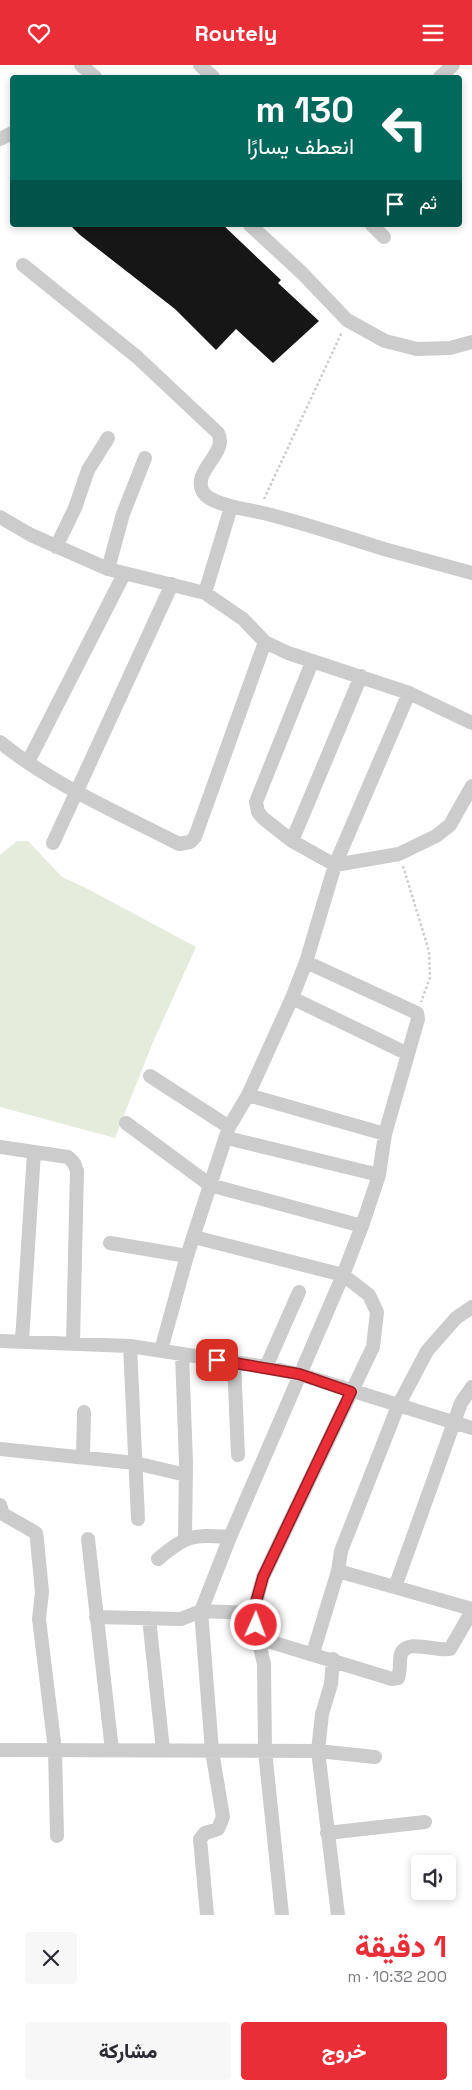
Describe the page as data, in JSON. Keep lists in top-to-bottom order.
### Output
{
  "page": {
    "header": "Routely",
    "turn": ["130 m", "انعطف يسارًا"],
    "then": "ثم",
    "heading": ["1 دقيقة", "200 m · 10:32"],
    "buttons": ["خروج", "مشاركة"]
  }
}
